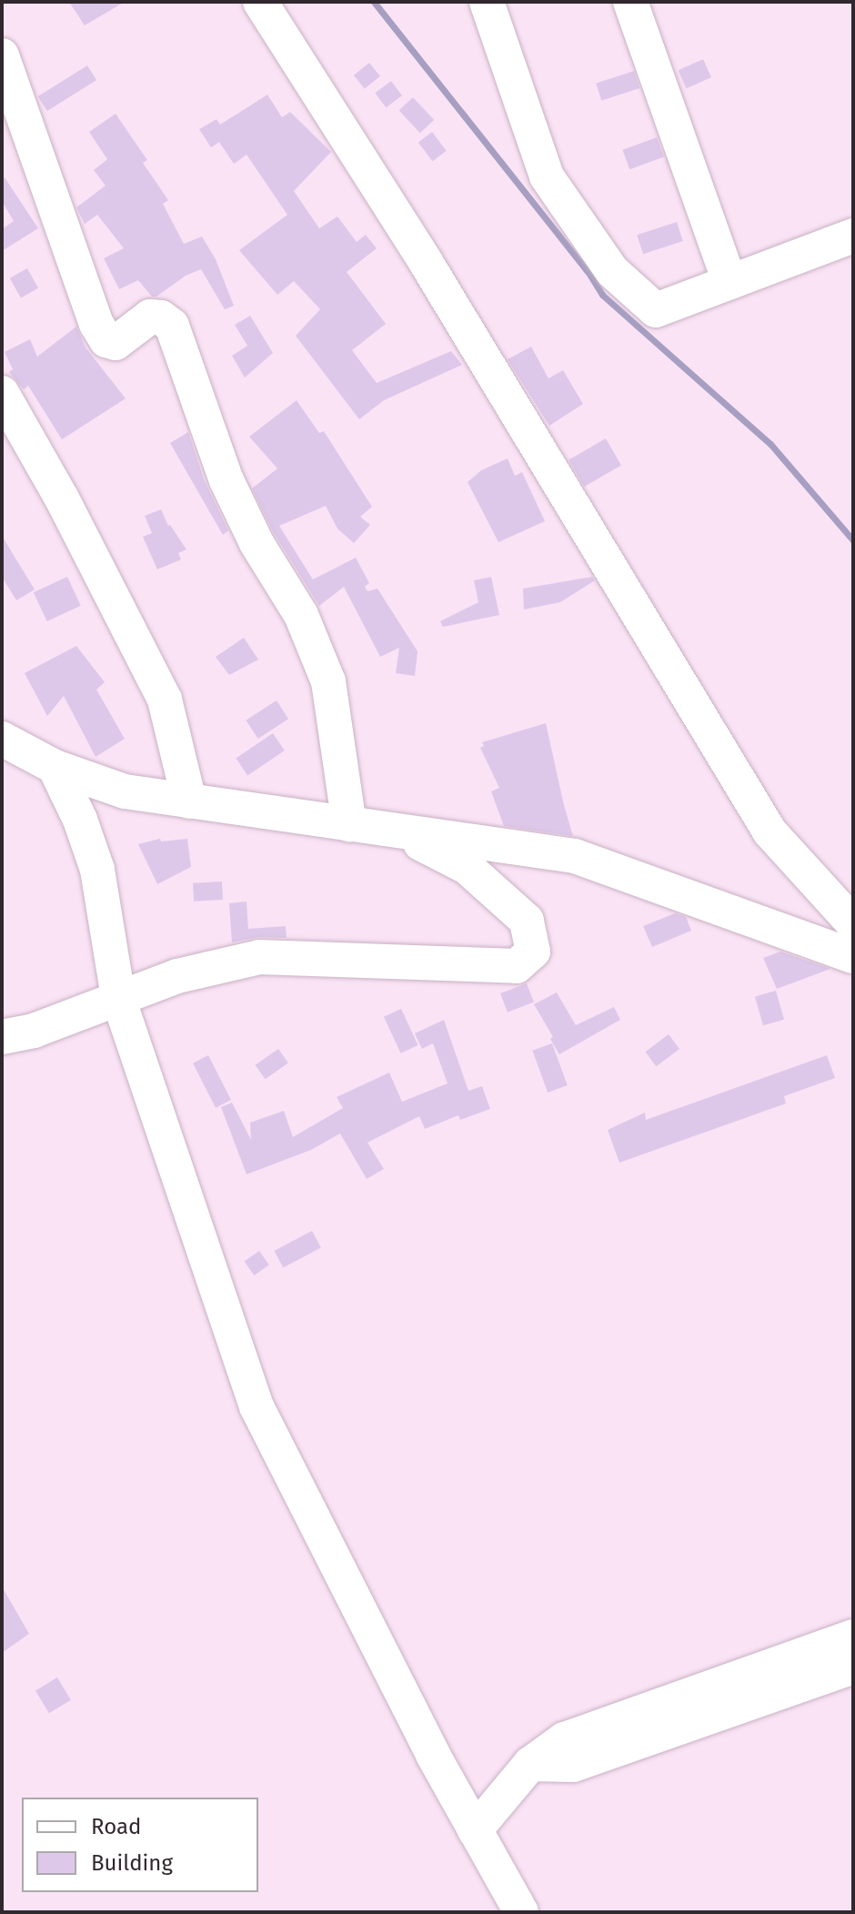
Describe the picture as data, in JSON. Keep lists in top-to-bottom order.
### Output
{
  "legend": ["Road", "Building"]
}
